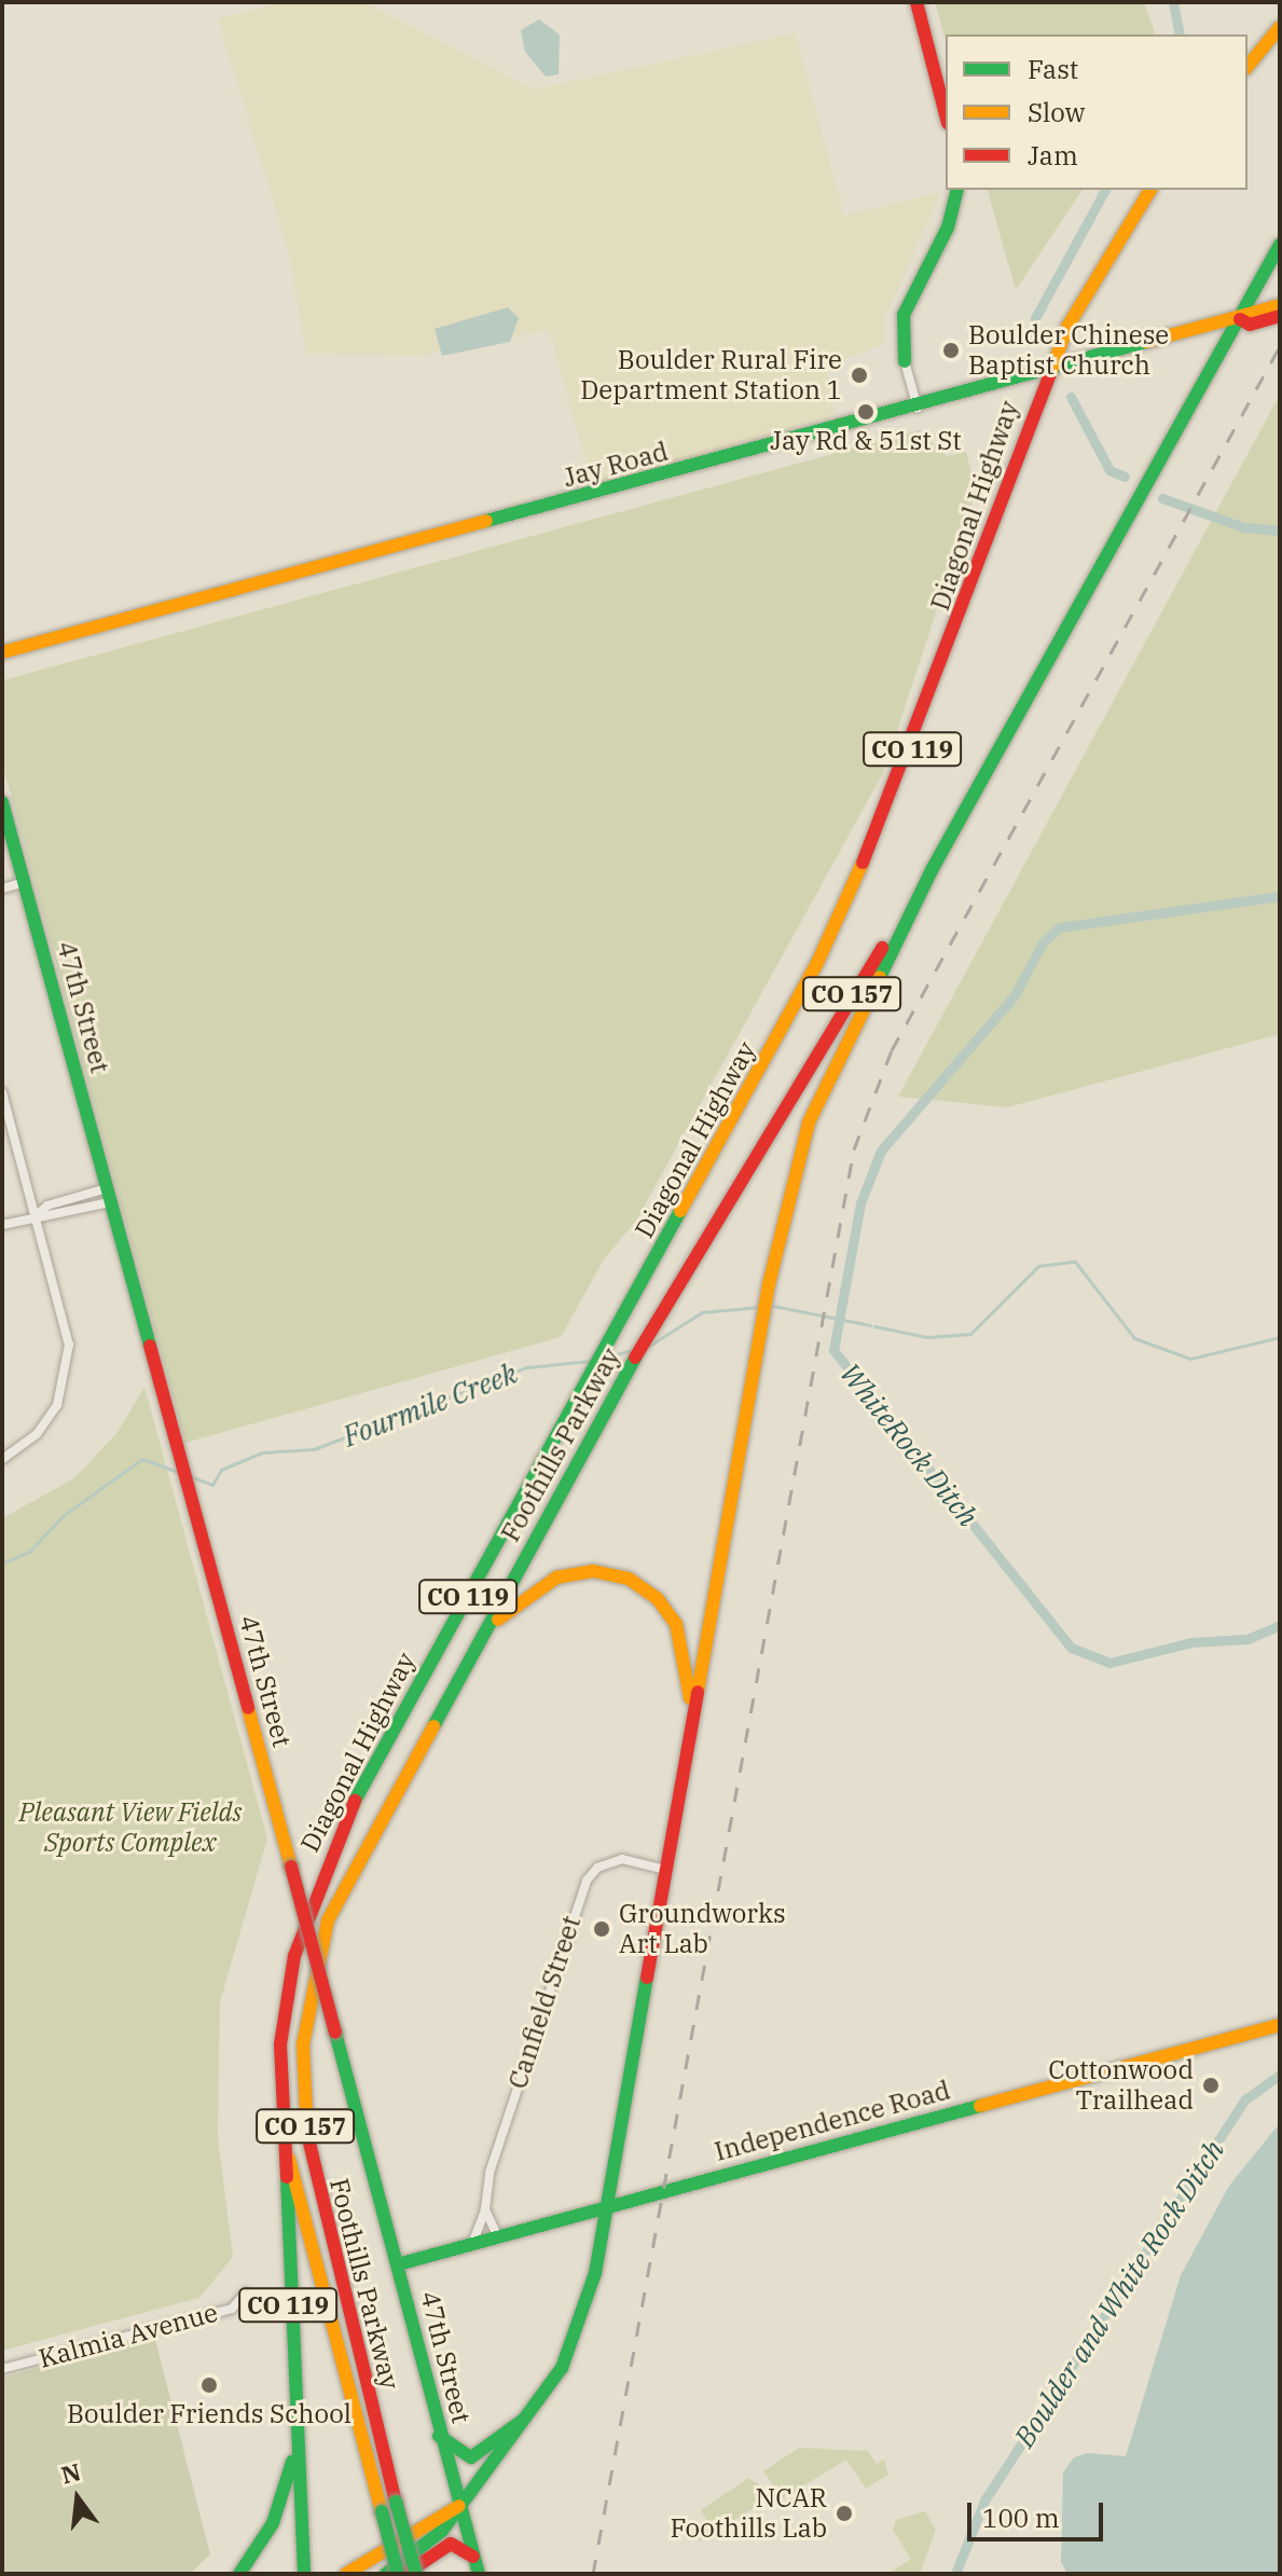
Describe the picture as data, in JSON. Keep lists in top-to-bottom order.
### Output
{
  "streets": {
    "main road": [
      "Jay Road",
      "Diagonal Highway",
      "CO 119",
      "CO 157",
      "47th Street",
      "Foothills Parkway",
      "Independence Road"
    ],
    "street": ["Canfield Street", "Kalmia Avenue"]
  },
  "crossings": [
    ["Jay Road", "Diagonal Highway"],
    ["Jay Road", "CO 119"],
    ["Diagonal Highway", "CO 119"],
    ["Diagonal Highway", "Foothills Parkway"],
    ["CO 119", "47th Street"],
    ["CO 119", "Foothills Parkway"],
    ["CO 119", "Canfield Street"],
    ["CO 119", "Independence Road"],
    ["47th Street", "Independence Road"],
    ["Canfield Street", "Independence Road"]
  ],
  "water": ["Fourmile Creek", "WhiteRock Ditch", "Boulder and White Rock Ditch"],
  "parks": ["Pleasant View Fields Sports Complex"],
  "places": [
    "Boulder Chinese Baptist Church",
    "Boulder Rural Fire Department Station 1",
    "Jay Rd & 51st St",
    "Groundworks Art Lab",
    "Cottonwood Trailhead",
    "Boulder Friends School",
    "NCAR Foothills Lab"
  ],
  "legend": ["Fast", "Slow", "Jam"],
  "scale_bar": "100 m",
  "north": "top"
}
